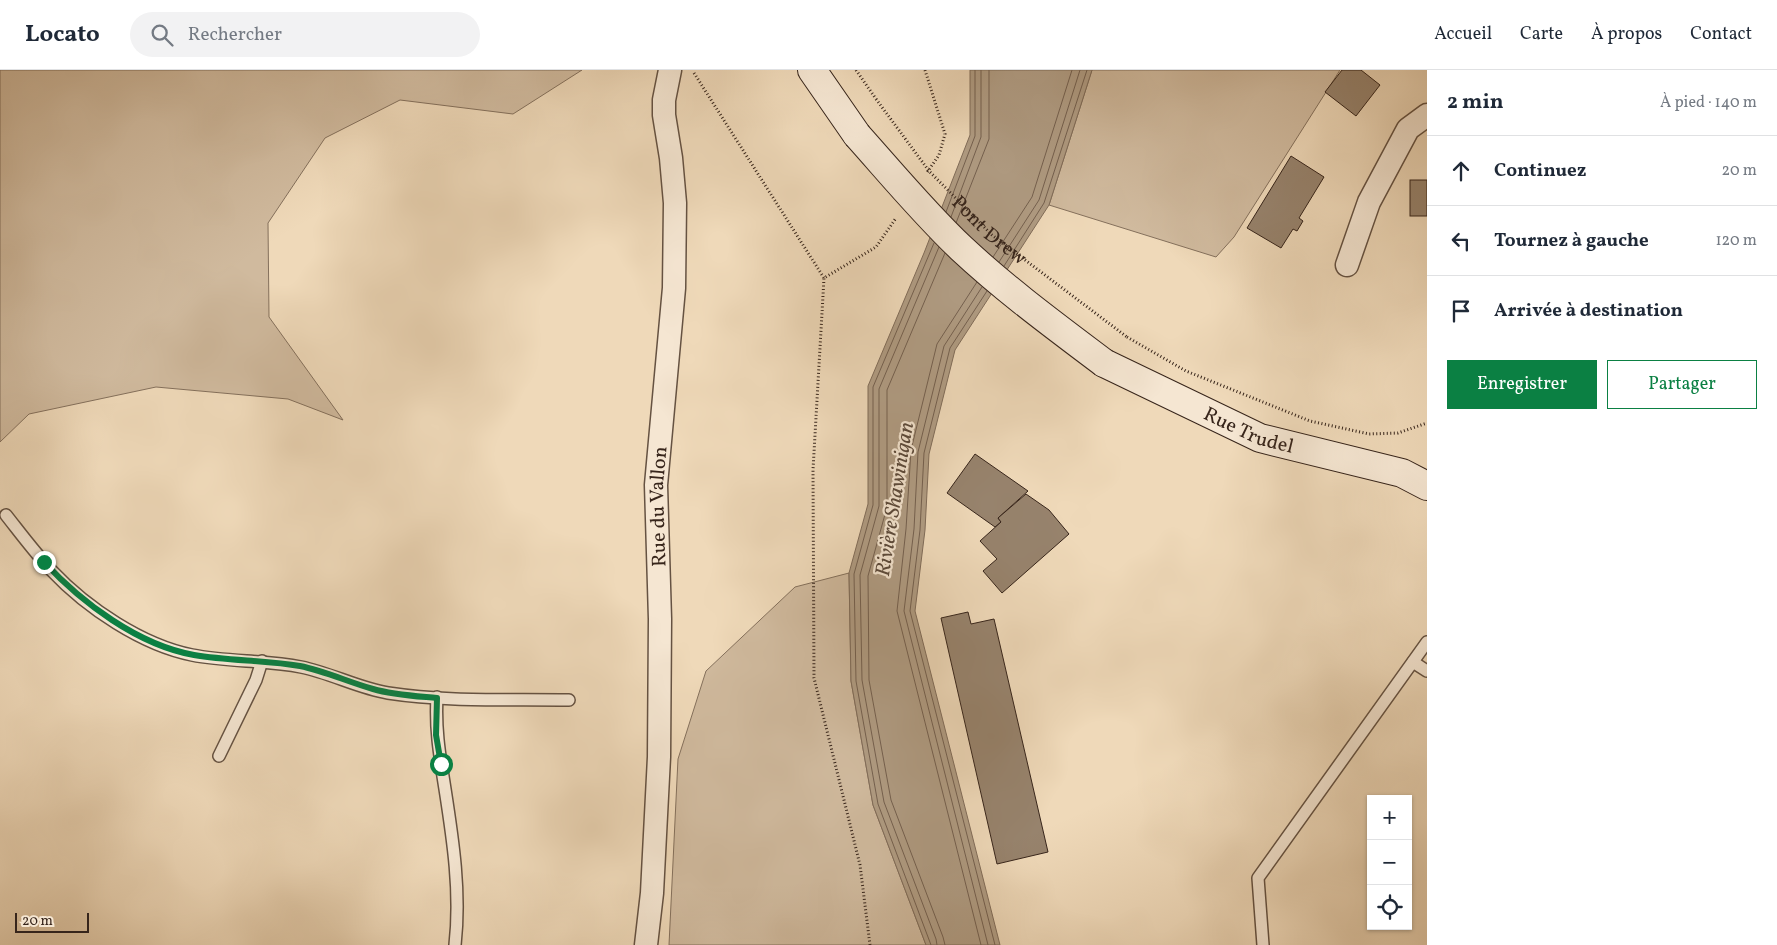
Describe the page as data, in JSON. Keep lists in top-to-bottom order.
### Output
{
  "streets": {
    "main road": ["Pont Drew", "Rue Trudel"],
    "street": ["Rue du Vallon"]
  },
  "crossings": [
    ["Pont Drew", "Rue Trudel"]
  ],
  "water": ["Rivière Shawinigan"],
  "scale_bar": "20 m",
  "page": {
    "header": "Locato",
    "search": "Rechercher",
    "nav": [
      "Accueil",
      "Carte",
      "À propos",
      "Contact"
    ],
    "heading": ["2 min", "À pied · 140 m"],
    "list": [
      ["Continuez", "20 m"],
      ["Tournez à gauche", "120 m"],
      "Arrivée à destination"
    ],
    "buttons": ["Enregistrer", "Partager"],
    "map_buttons": ["+", "−"],
    "scale": "20 m"
  }
}
